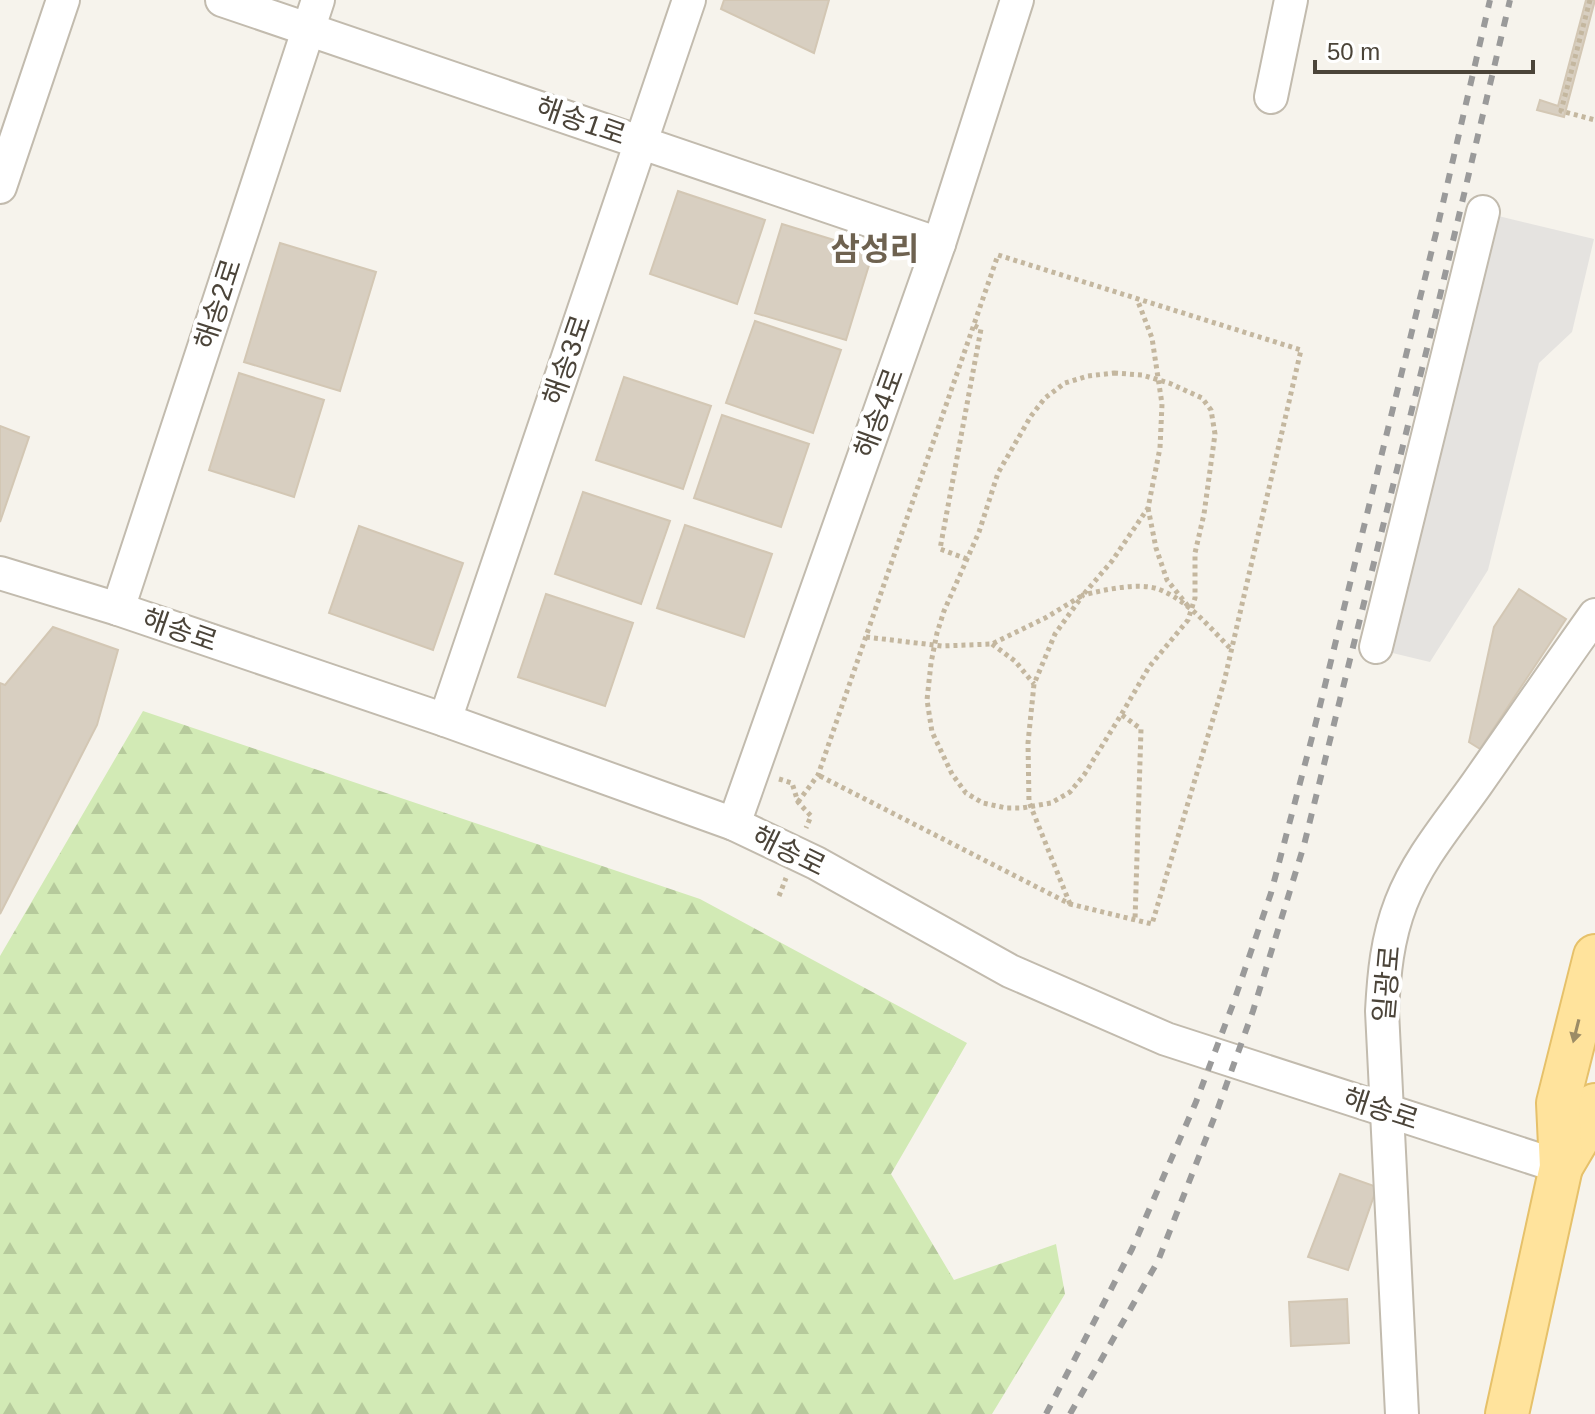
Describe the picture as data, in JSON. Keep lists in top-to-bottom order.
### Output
{
  "streets": {
    "street": [
      "해송1로",
      "해송2로",
      "해송3로",
      "해송4로",
      "해송로",
      "일광로"
    ]
  },
  "crossings": [
    ["해송1로", "해송2로"],
    ["해송1로", "해송3로"],
    ["해송1로", "해송4로"],
    ["해송2로", "해송로"],
    ["해송3로", "해송로"],
    ["해송4로", "해송로"],
    ["해송로", "일광로"]
  ],
  "districts": ["삼성리"],
  "scale_bar": "50 m"
}
